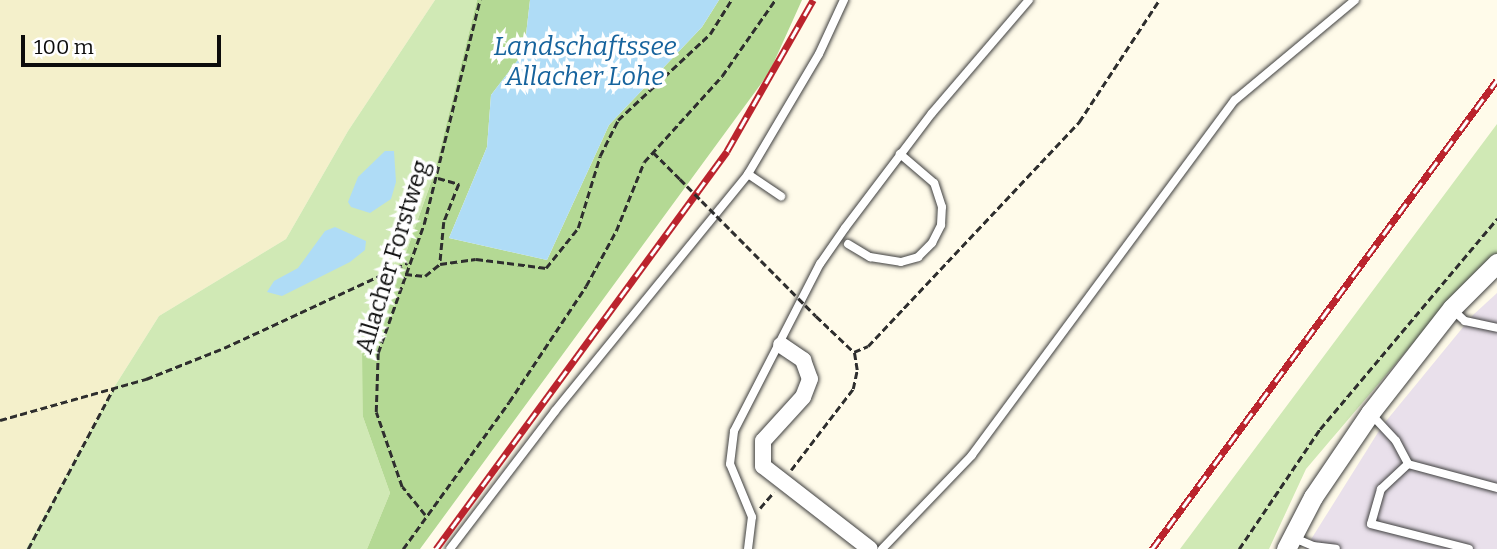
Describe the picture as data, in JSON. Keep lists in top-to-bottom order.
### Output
{
  "streets": {
    "path": ["Allacher Forstweg"]
  },
  "water": ["Landschaftssee Allacher Lohe"],
  "scale_bar": "100 m"
}
